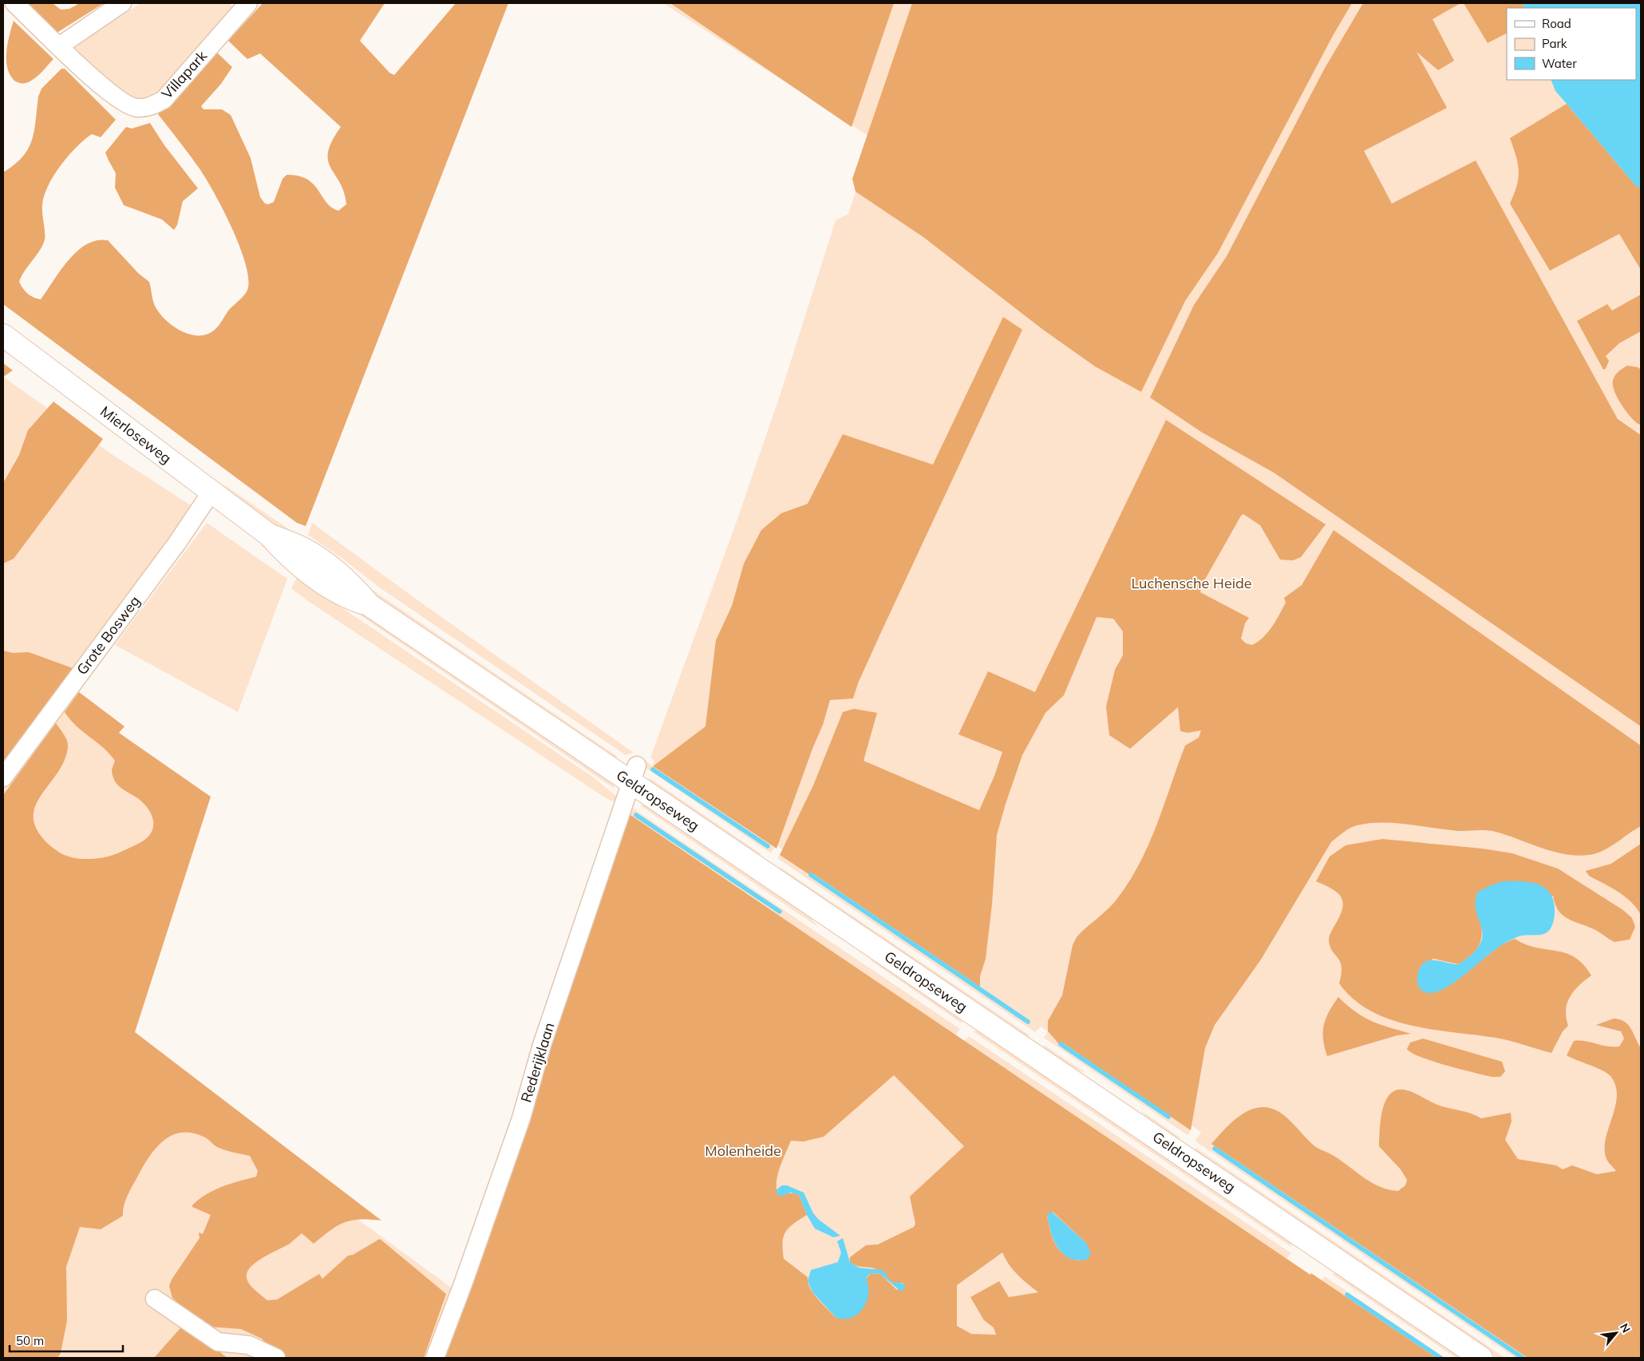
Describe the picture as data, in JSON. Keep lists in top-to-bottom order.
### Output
{
  "streets": {
    "main road": ["Mierloseweg", "Geldropseweg"],
    "street": ["Villapark", "Grote Bosweg", "Rederijklaan"]
  },
  "crossings": [
    ["Mierloseweg", "Grote Bosweg"],
    ["Mierloseweg", "Geldropseweg"],
    ["Geldropseweg", "Rederijklaan"]
  ],
  "parks": ["Luchensche Heide", "Molenheide"],
  "legend": ["Road", "Park", "Water"],
  "scale_bar": "50 m",
  "north": "top right"
}
